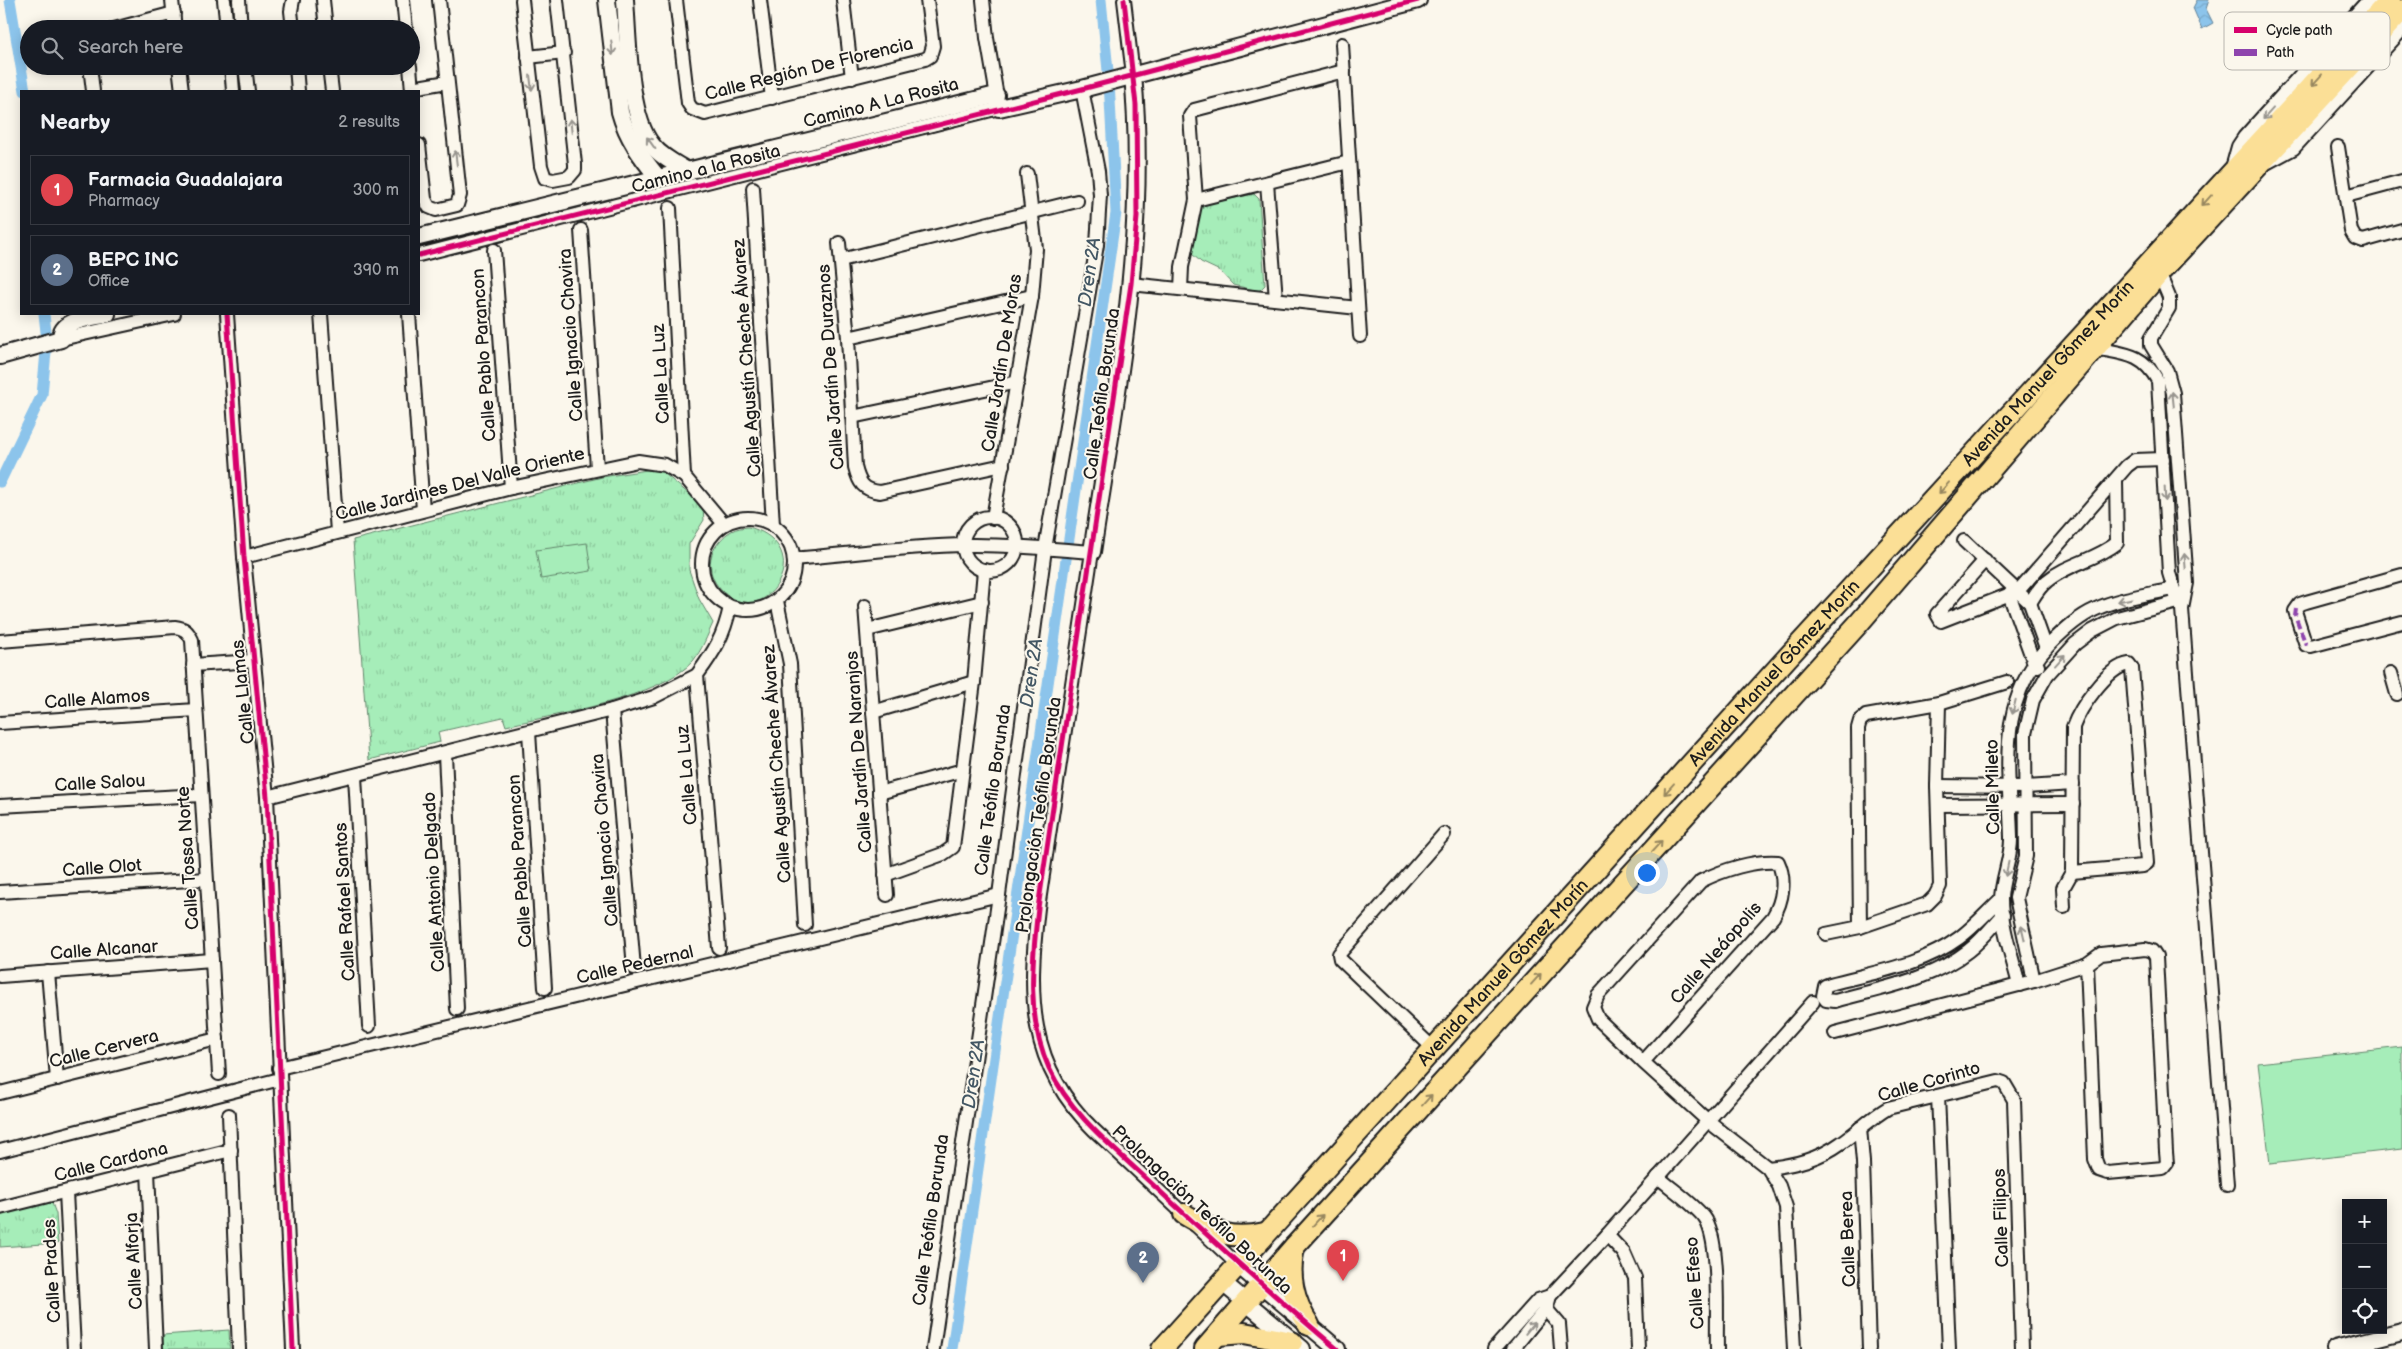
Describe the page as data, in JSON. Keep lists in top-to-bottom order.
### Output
{
  "streets": {
    "main road": ["Avenida Manuel Gómez Morín"],
    "street": [
      "Calle Región De Florencia",
      "Camino A La Rosita",
      "Camino a la Rosita",
      "Calle Ignacio Chavira",
      "Calle Pablo Parancon",
      "Calle Agustín Cheche Álvarez",
      "Calle Jardín De Moras",
      "Calle Jardín De Duraznos",
      "Calle La Luz",
      "Calle Teófilo Borunda",
      "Calle Jardines Del Valle Oriente",
      "Calle Llamas",
      "Calle Alamos",
      "Calle Jardín De Naranjos",
      "Calle Salou",
      "Calle Mileto",
      "Prolongación Teófilo Borunda",
      "Calle Tossa Norte",
      "Calle Olot",
      "Calle Antonio Delgado",
      "Calle Rafael Santos",
      "Calle Alcanar",
      "Calle Neáopolis",
      "Calle Pedernal",
      "Calle Cervera",
      "Calle Corinto",
      "Calle Cardona",
      "Calle Filipos",
      "Calle Berea",
      "Calle Alforja",
      "Calle Prades",
      "Calle Efeso"
    ]
  },
  "crossings": [
    ["Camino A La Rosita", "Camino a la Rosita"],
    ["Camino A La Rosita", "Calle Teófilo Borunda"],
    ["Calle Ignacio Chavira", "Calle Jardines Del Valle Oriente"],
    ["Calle Pablo Parancon", "Calle Jardines Del Valle Oriente"],
    ["Calle Jardín De Moras", "Calle Jardín De Duraznos"],
    ["Calle La Luz", "Calle Jardines Del Valle Oriente"],
    ["Avenida Manuel Gómez Morín", "Prolongación Teófilo Borunda"],
    ["Calle Teófilo Borunda", "Prolongación Teófilo Borunda"],
    ["Calle Teófilo Borunda", "Calle Pedernal"],
    ["Calle Jardines Del Valle Oriente", "Calle Llamas"],
    ["Calle Llamas", "Calle Pedernal"],
    ["Calle Alamos", "Calle Tossa Norte"],
    ["Calle Salou", "Calle Tossa Norte"],
    ["Calle Tossa Norte", "Calle Olot"],
    ["Calle Tossa Norte", "Calle Alcanar"],
    ["Calle Tossa Norte", "Calle Cervera"],
    ["Calle Corinto", "Calle Filipos"],
    ["Calle Corinto", "Calle Berea"],
    ["Calle Cardona", "Calle Alforja"],
    ["Calle Cardona", "Calle Prades"]
  ],
  "water": ["Dren 2A"],
  "legend": ["Cycle path", "Path"],
  "page": {
    "search": "Search here",
    "heading": ["Nearby", "2 results"],
    "list": [
      {
        "mark": "1",
        "name": "Farmacia Guadalajara",
        "note": "Pharmacy",
        "value": "300 m"
      },
      {
        "mark": "2",
        "name": "BEPC INC",
        "note": "Office",
        "value": "390 m"
      }
    ],
    "map_buttons": ["+", "−"],
    "pins": ["1", "2"]
  }
}
